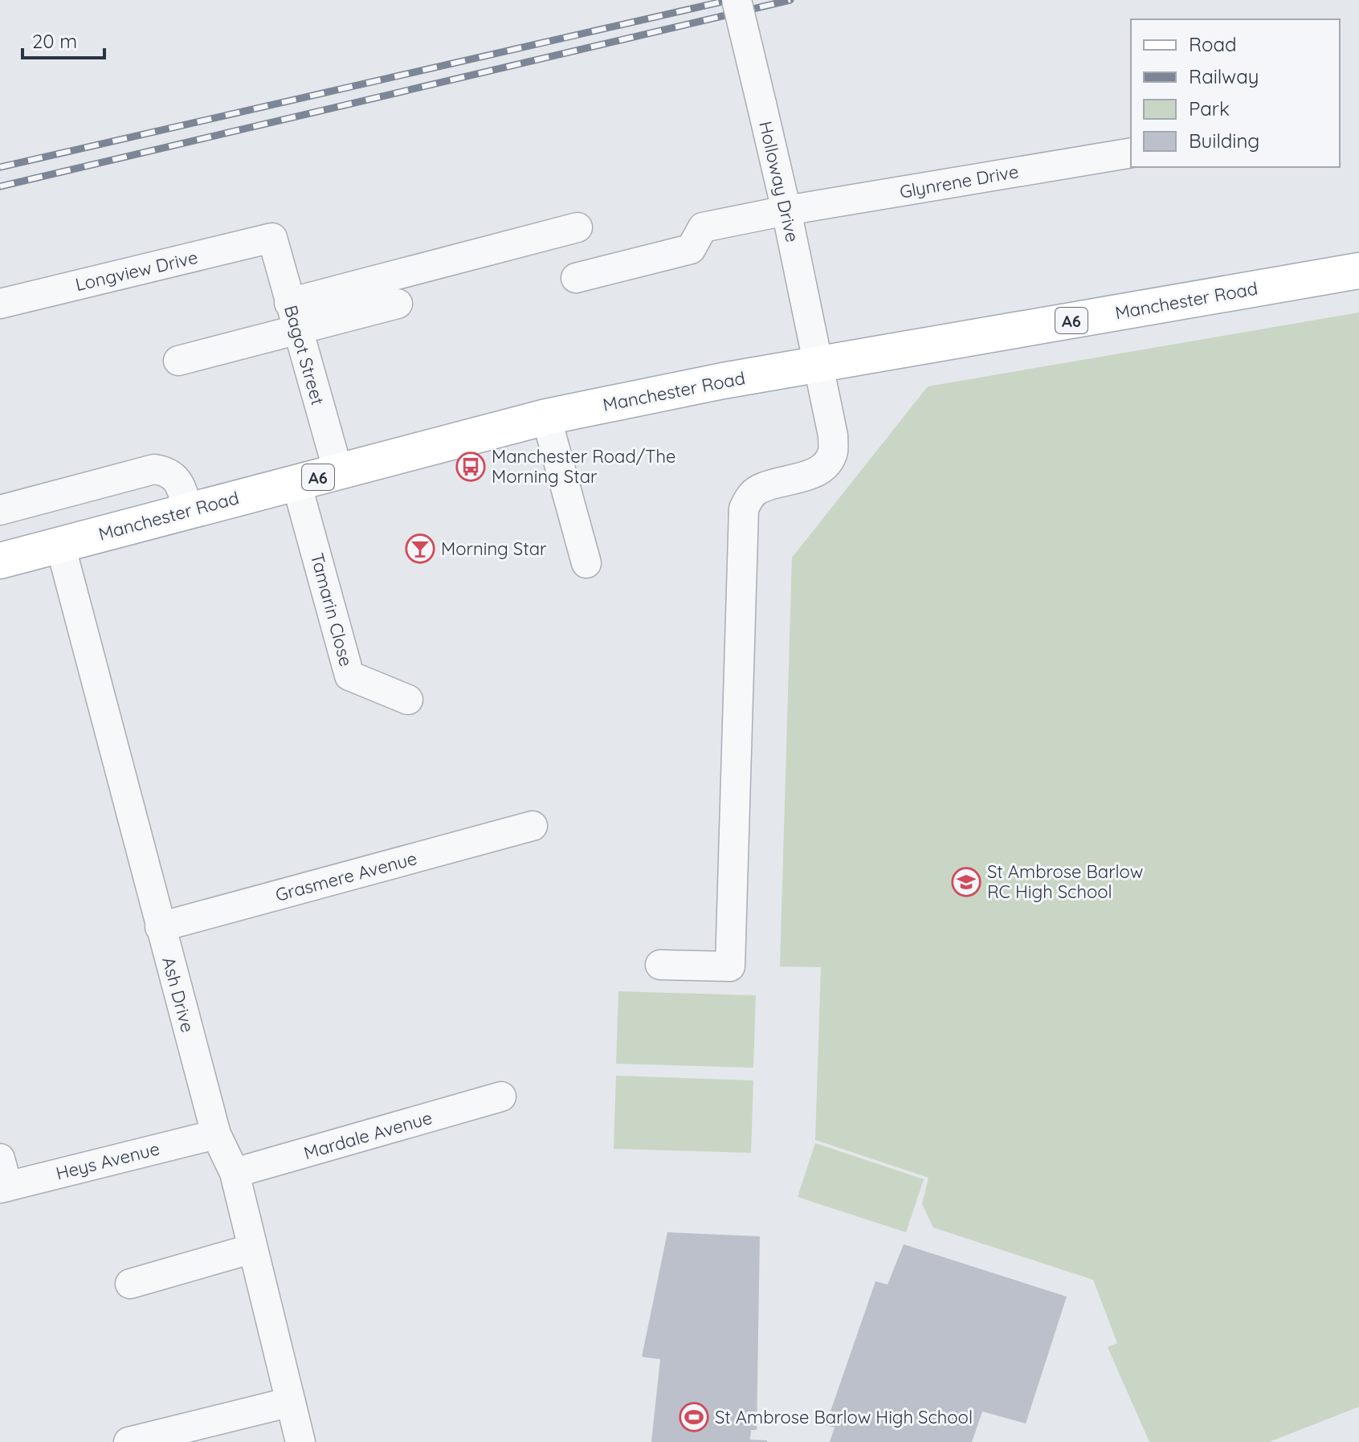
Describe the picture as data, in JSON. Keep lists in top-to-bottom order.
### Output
{
  "streets": {
    "main road": ["Manchester Road", "A6"],
    "street": [
      "Holloway Drive",
      "Glynrene Drive",
      "Longview Drive",
      "Bagot Street",
      "Tamarin Close",
      "Grasmere Avenue",
      "Ash Drive",
      "Mardale Avenue",
      "Heys Avenue"
    ]
  },
  "crossings": [
    ["Holloway Drive", "Glynrene Drive"],
    ["Holloway Drive", "Manchester Road"],
    ["Longview Drive", "Bagot Street"],
    ["Manchester Road", "Bagot Street"],
    ["Manchester Road", "Tamarin Close"],
    ["Manchester Road", "Ash Drive"],
    ["Grasmere Avenue", "Ash Drive"],
    ["Ash Drive", "Mardale Avenue"],
    ["Ash Drive", "Heys Avenue"]
  ],
  "places": {
    "bus stop": ["Manchester Road/The Morning Star"],
    "bar": ["Morning Star"],
    "school or university": ["St Ambrose Barlow RC High School"],
    "sports": ["St Ambrose Barlow High School"]
  },
  "legend": [
    "Road",
    "Railway",
    "Park",
    "Building"
  ],
  "scale_bar": "20 m"
}
